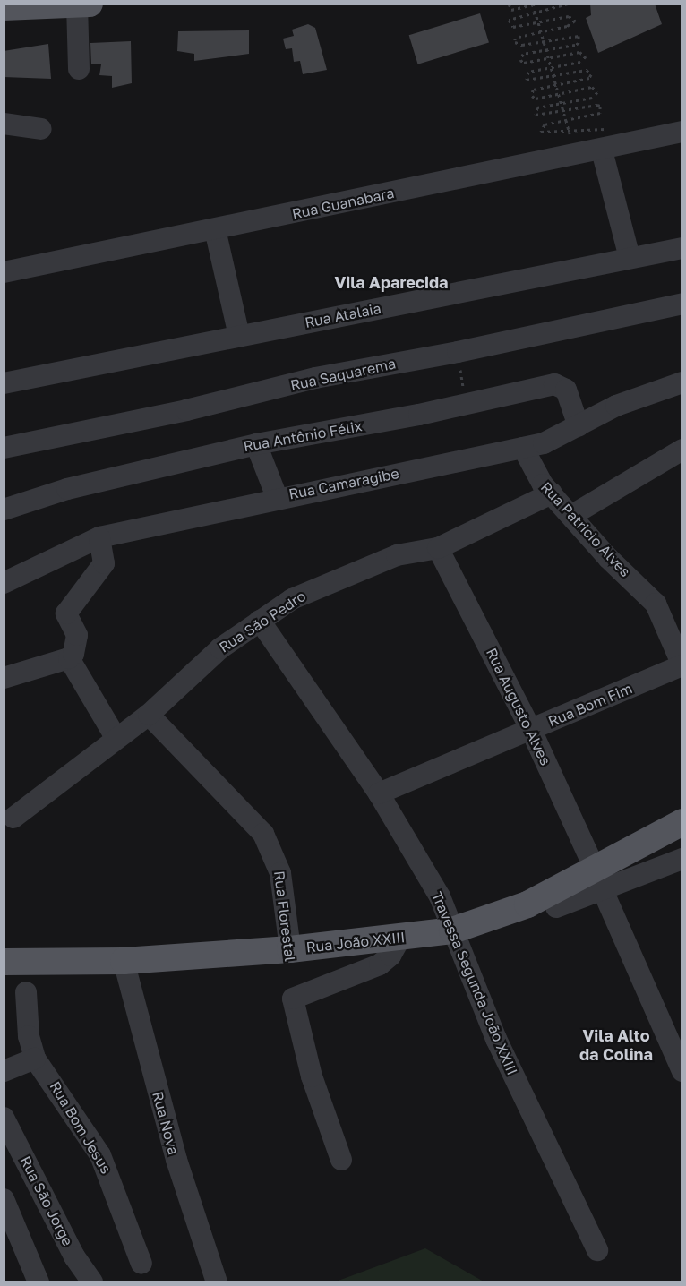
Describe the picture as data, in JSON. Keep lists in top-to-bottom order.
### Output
{
  "streets": {
    "main road": ["Rua João XXIII"],
    "street": [
      "Rua Guanabara",
      "Rua Atalaia",
      "Rua Saquarema",
      "Rua Antônio Félix",
      "Rua Camaragibe",
      "Rua Patricio Alves",
      "Rua São Pedro",
      "Rua Bom Fim",
      "Rua Augusto Alves",
      "Rua Florestal",
      "Travessa Segunda João XXIII",
      "Rua Nova",
      "Rua Bom Jesus",
      "Rua São Jorge"
    ]
  },
  "crossings": [
    ["Rua Antônio Félix", "Rua Camaragibe"],
    ["Rua Camaragibe", "Rua Patricio Alves"],
    ["Rua Patricio Alves", "Rua São Pedro"],
    ["Rua Patricio Alves", "Rua Bom Fim"],
    ["Rua São Pedro", "Rua Augusto Alves"],
    ["Rua São Pedro", "Rua Florestal"],
    ["Rua São Pedro", "Travessa Segunda João XXIII"],
    ["Rua Bom Fim", "Rua Augusto Alves"],
    ["Rua Bom Fim", "Travessa Segunda João XXIII"],
    ["Rua Augusto Alves", "Rua João XXIII"],
    ["Rua Florestal", "Rua João XXIII"],
    ["Rua João XXIII", "Travessa Segunda João XXIII"],
    ["Rua João XXIII", "Rua Nova"]
  ],
  "districts": ["Vila Aparecida", "Vila Alto da Colina"]
}
